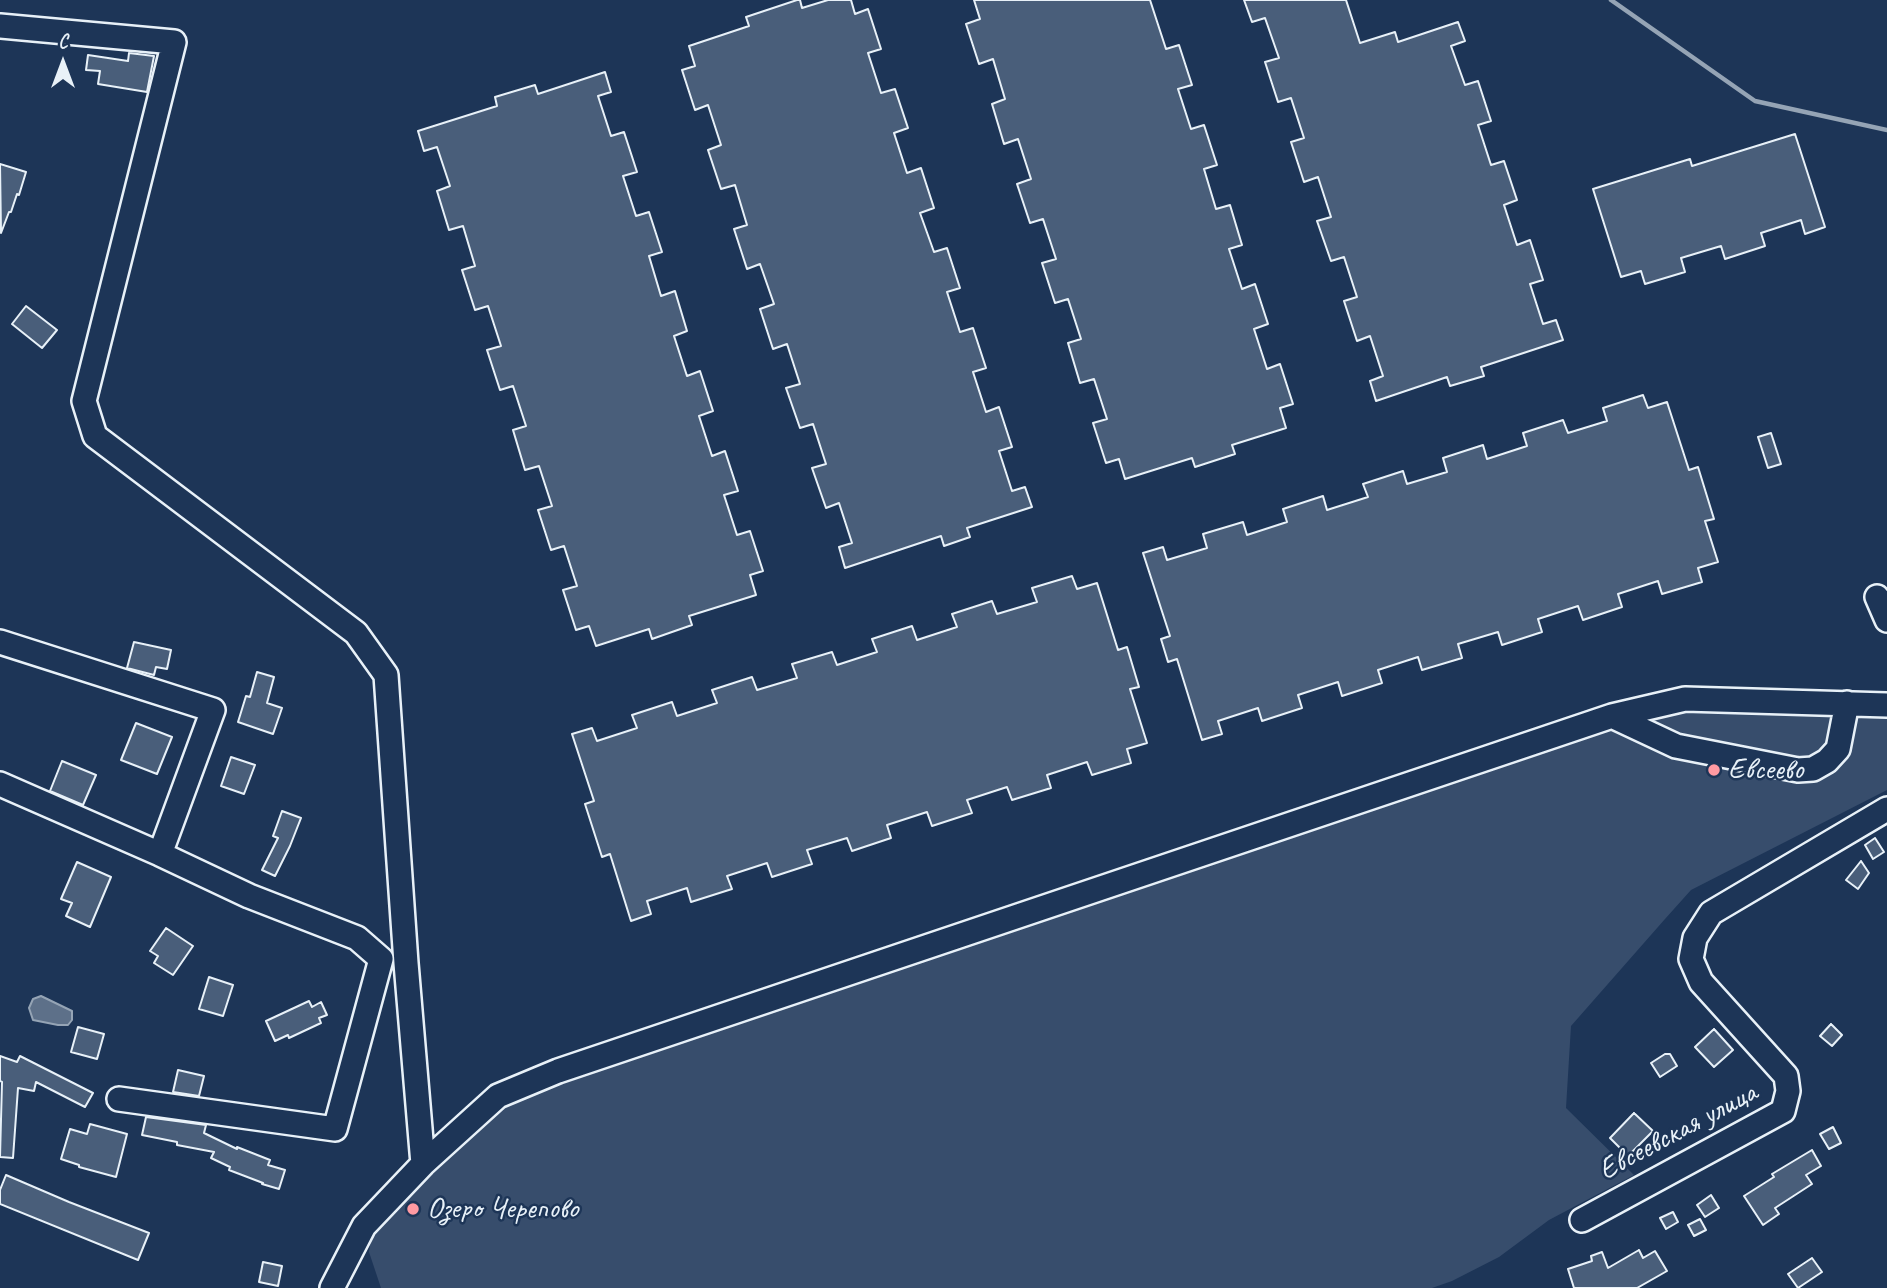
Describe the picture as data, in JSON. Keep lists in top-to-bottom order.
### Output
{
  "streets": {
    "street": ["Евсеевская улица"]
  },
  "places": ["Евсеево", "Озеро Черепово"],
  "north": "top"
}
